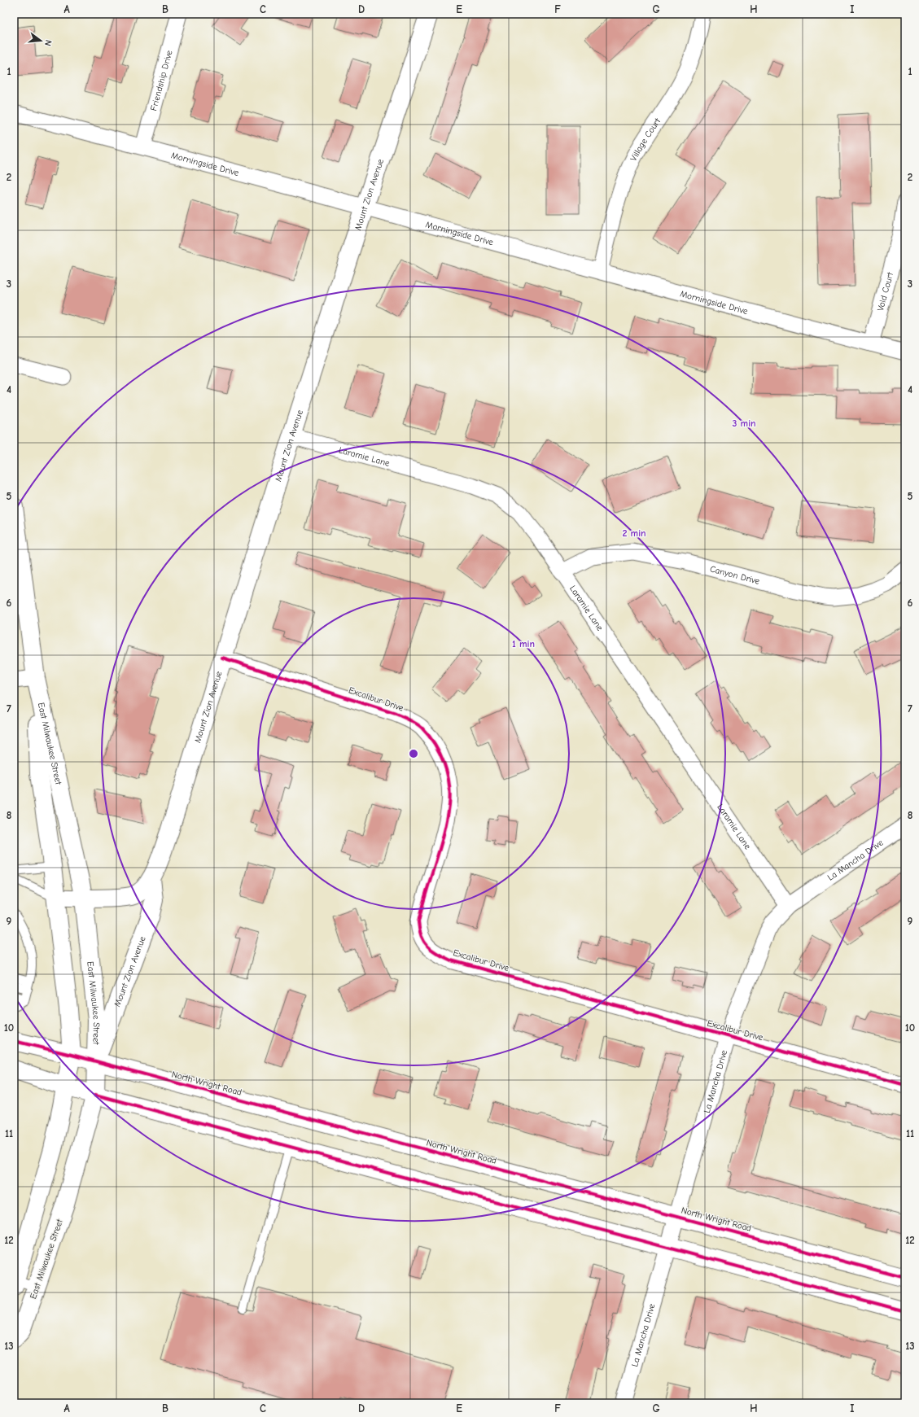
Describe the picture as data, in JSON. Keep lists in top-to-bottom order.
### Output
{
  "streets": {
    "main road": ["Mount Zion Avenue", "East Milwaukee Street", "North Wright Road"],
    "street": [
      "Friendship Drive",
      "Village Court",
      "Morningside Drive",
      "Vold Court",
      "Laramie Lane",
      "Canyon Drive",
      "Excalibur Drive",
      "La Mancha Drive"
    ]
  },
  "crossings": [
    ["Friendship Drive", "Morningside Drive"],
    ["Village Court", "Morningside Drive"],
    ["Morningside Drive", "Mount Zion Avenue"],
    ["Morningside Drive", "Vold Court"],
    ["Mount Zion Avenue", "Laramie Lane"],
    ["Mount Zion Avenue", "Excalibur Drive"],
    ["Mount Zion Avenue", "East Milwaukee Street"],
    ["Mount Zion Avenue", "North Wright Road"],
    ["Laramie Lane", "Canyon Drive"],
    ["Laramie Lane", "La Mancha Drive"],
    ["Excalibur Drive", "La Mancha Drive"],
    ["East Milwaukee Street", "North Wright Road"],
    ["La Mancha Drive", "North Wright Road"]
  ],
  "north": "right",
  "grid": {
    "columns": [
      "A",
      "B",
      "C",
      "D",
      "E",
      "F",
      "G",
      "H",
      "I"
    ],
    "rows": [
      "1",
      "2",
      "3",
      "4",
      "5",
      "6",
      "7",
      "8",
      "9",
      "10",
      "11",
      "12",
      "13"
    ]
  },
  "rings": ["3 min", "2 min", "1 min"]
}
